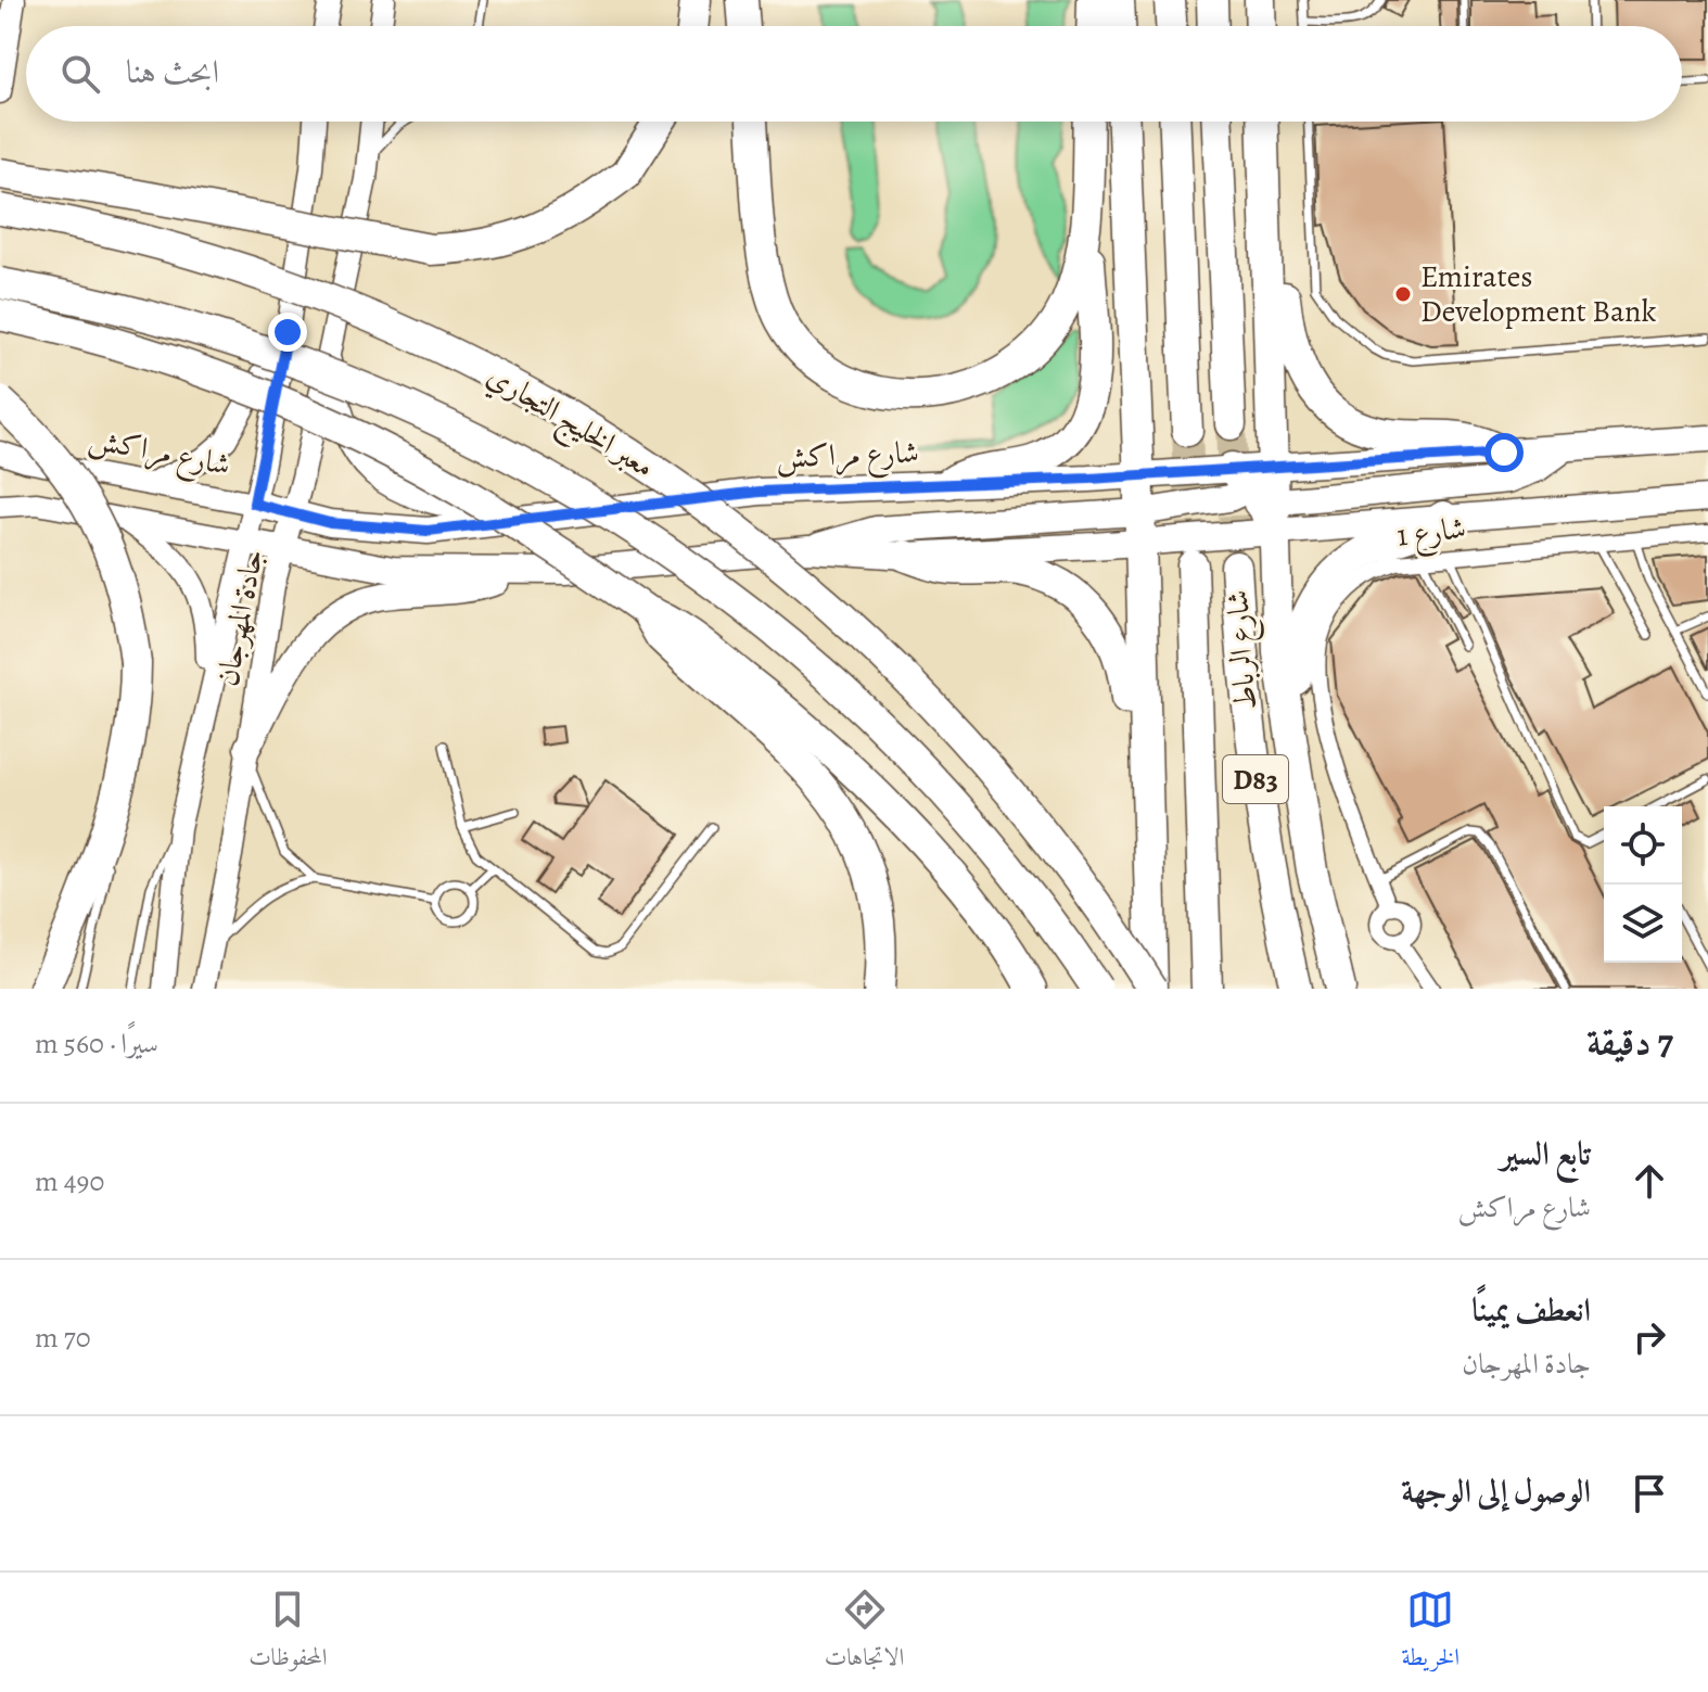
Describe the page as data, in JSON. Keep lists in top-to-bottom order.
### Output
{
  "streets": {
    "highway": ["معبر الخليج التجاري", "شارع الرباط", "D83"],
    "main road": ["شارع مراكش", "جادة المهرجان"],
    "street": ["شارع 1"]
  },
  "crossings": [
    ["شارع مراكش", "جادة المهرجان"]
  ],
  "places": ["Emirates Development Bank"],
  "page": {
    "search": "ابحث هنا",
    "heading": ["7 دقيقة", "سيرًا · 560 m"],
    "list": [
      ["تابع السير", "شارع مراكش", "490 m"],
      ["انعطف يمينًا", "جادة المهرجان", "70 m"],
      "الوصول إلى الوجهة"
    ],
    "nav": ["الخريطة", "الاتجاهات", "المحفوظات"]
  }
}
